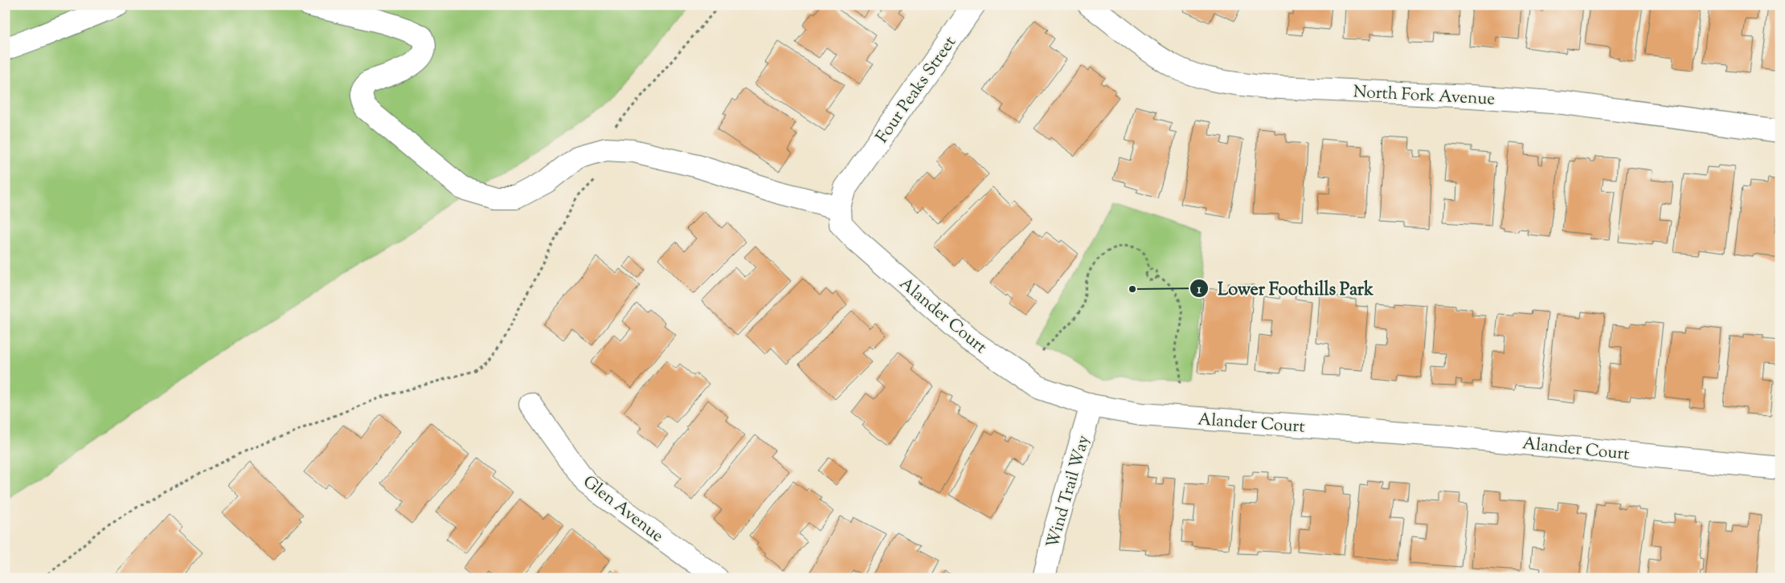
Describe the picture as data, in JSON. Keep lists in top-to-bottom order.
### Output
{
  "streets": {
    "street": [
      "Four Peaks Street",
      "North Fork Avenue",
      "Alander Court",
      "Wind Trail Way",
      "Glen Avenue"
    ]
  },
  "crossings": [
    ["Four Peaks Street", "Alander Court"],
    ["Alander Court", "Wind Trail Way"]
  ],
  "places": ["Lower Foothills Park"]
}
